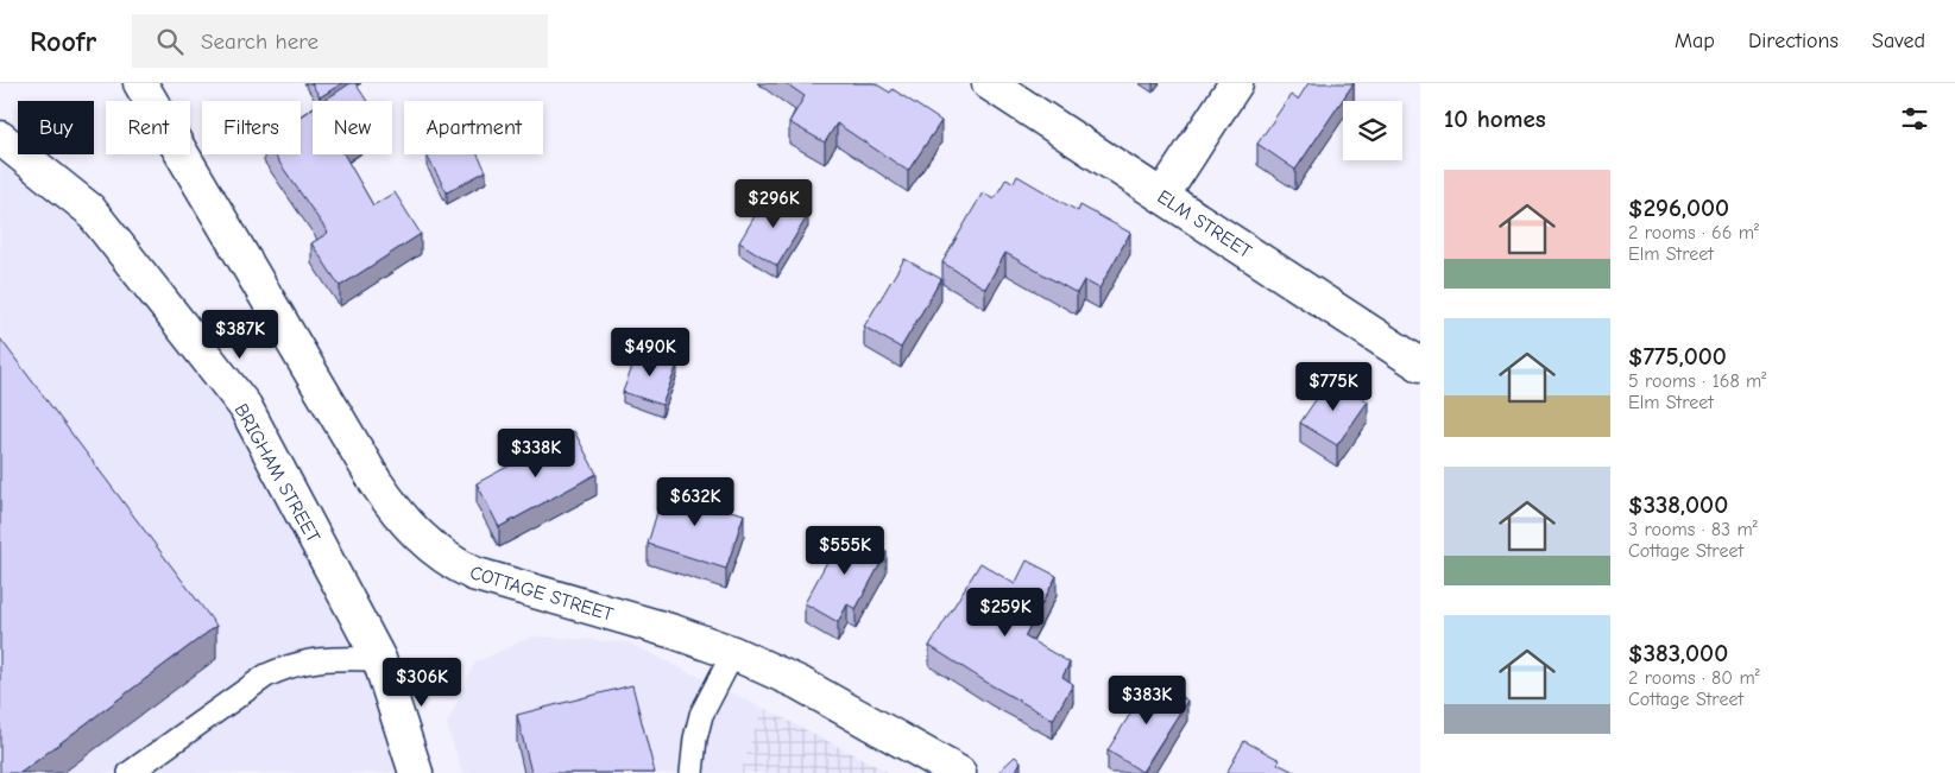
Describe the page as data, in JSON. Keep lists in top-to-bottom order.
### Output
{
  "streets": {
    "street": ["ELM STREET", "BRIGHAM STREET", "COTTAGE STREET"]
  },
  "page": {
    "header": "Roofr",
    "search": "Search here",
    "nav": ["Map", "Directions", "Saved"],
    "heading": "10 homes",
    "chip": [
      "Buy",
      "Rent",
      "Filters",
      "New",
      "Apartment"
    ],
    "list": [
      {
        "name": "$296,000",
        "note": "2 rooms · 66 m² · Elm Street"
      },
      {
        "name": "$775,000",
        "note": "5 rooms · 168 m² · Elm Street"
      },
      {
        "name": "$338,000",
        "note": "3 rooms · 83 m² · Cottage Street"
      },
      {
        "name": "$383,000",
        "note": "2 rooms · 80 m² · Cottage Street"
      }
    ],
    "price": [
      "$296K",
      "$387K",
      "$490K",
      "$775K",
      "$338K",
      "$632K",
      "$555K",
      "$259K",
      "$306K",
      "$383K"
    ]
  }
}
